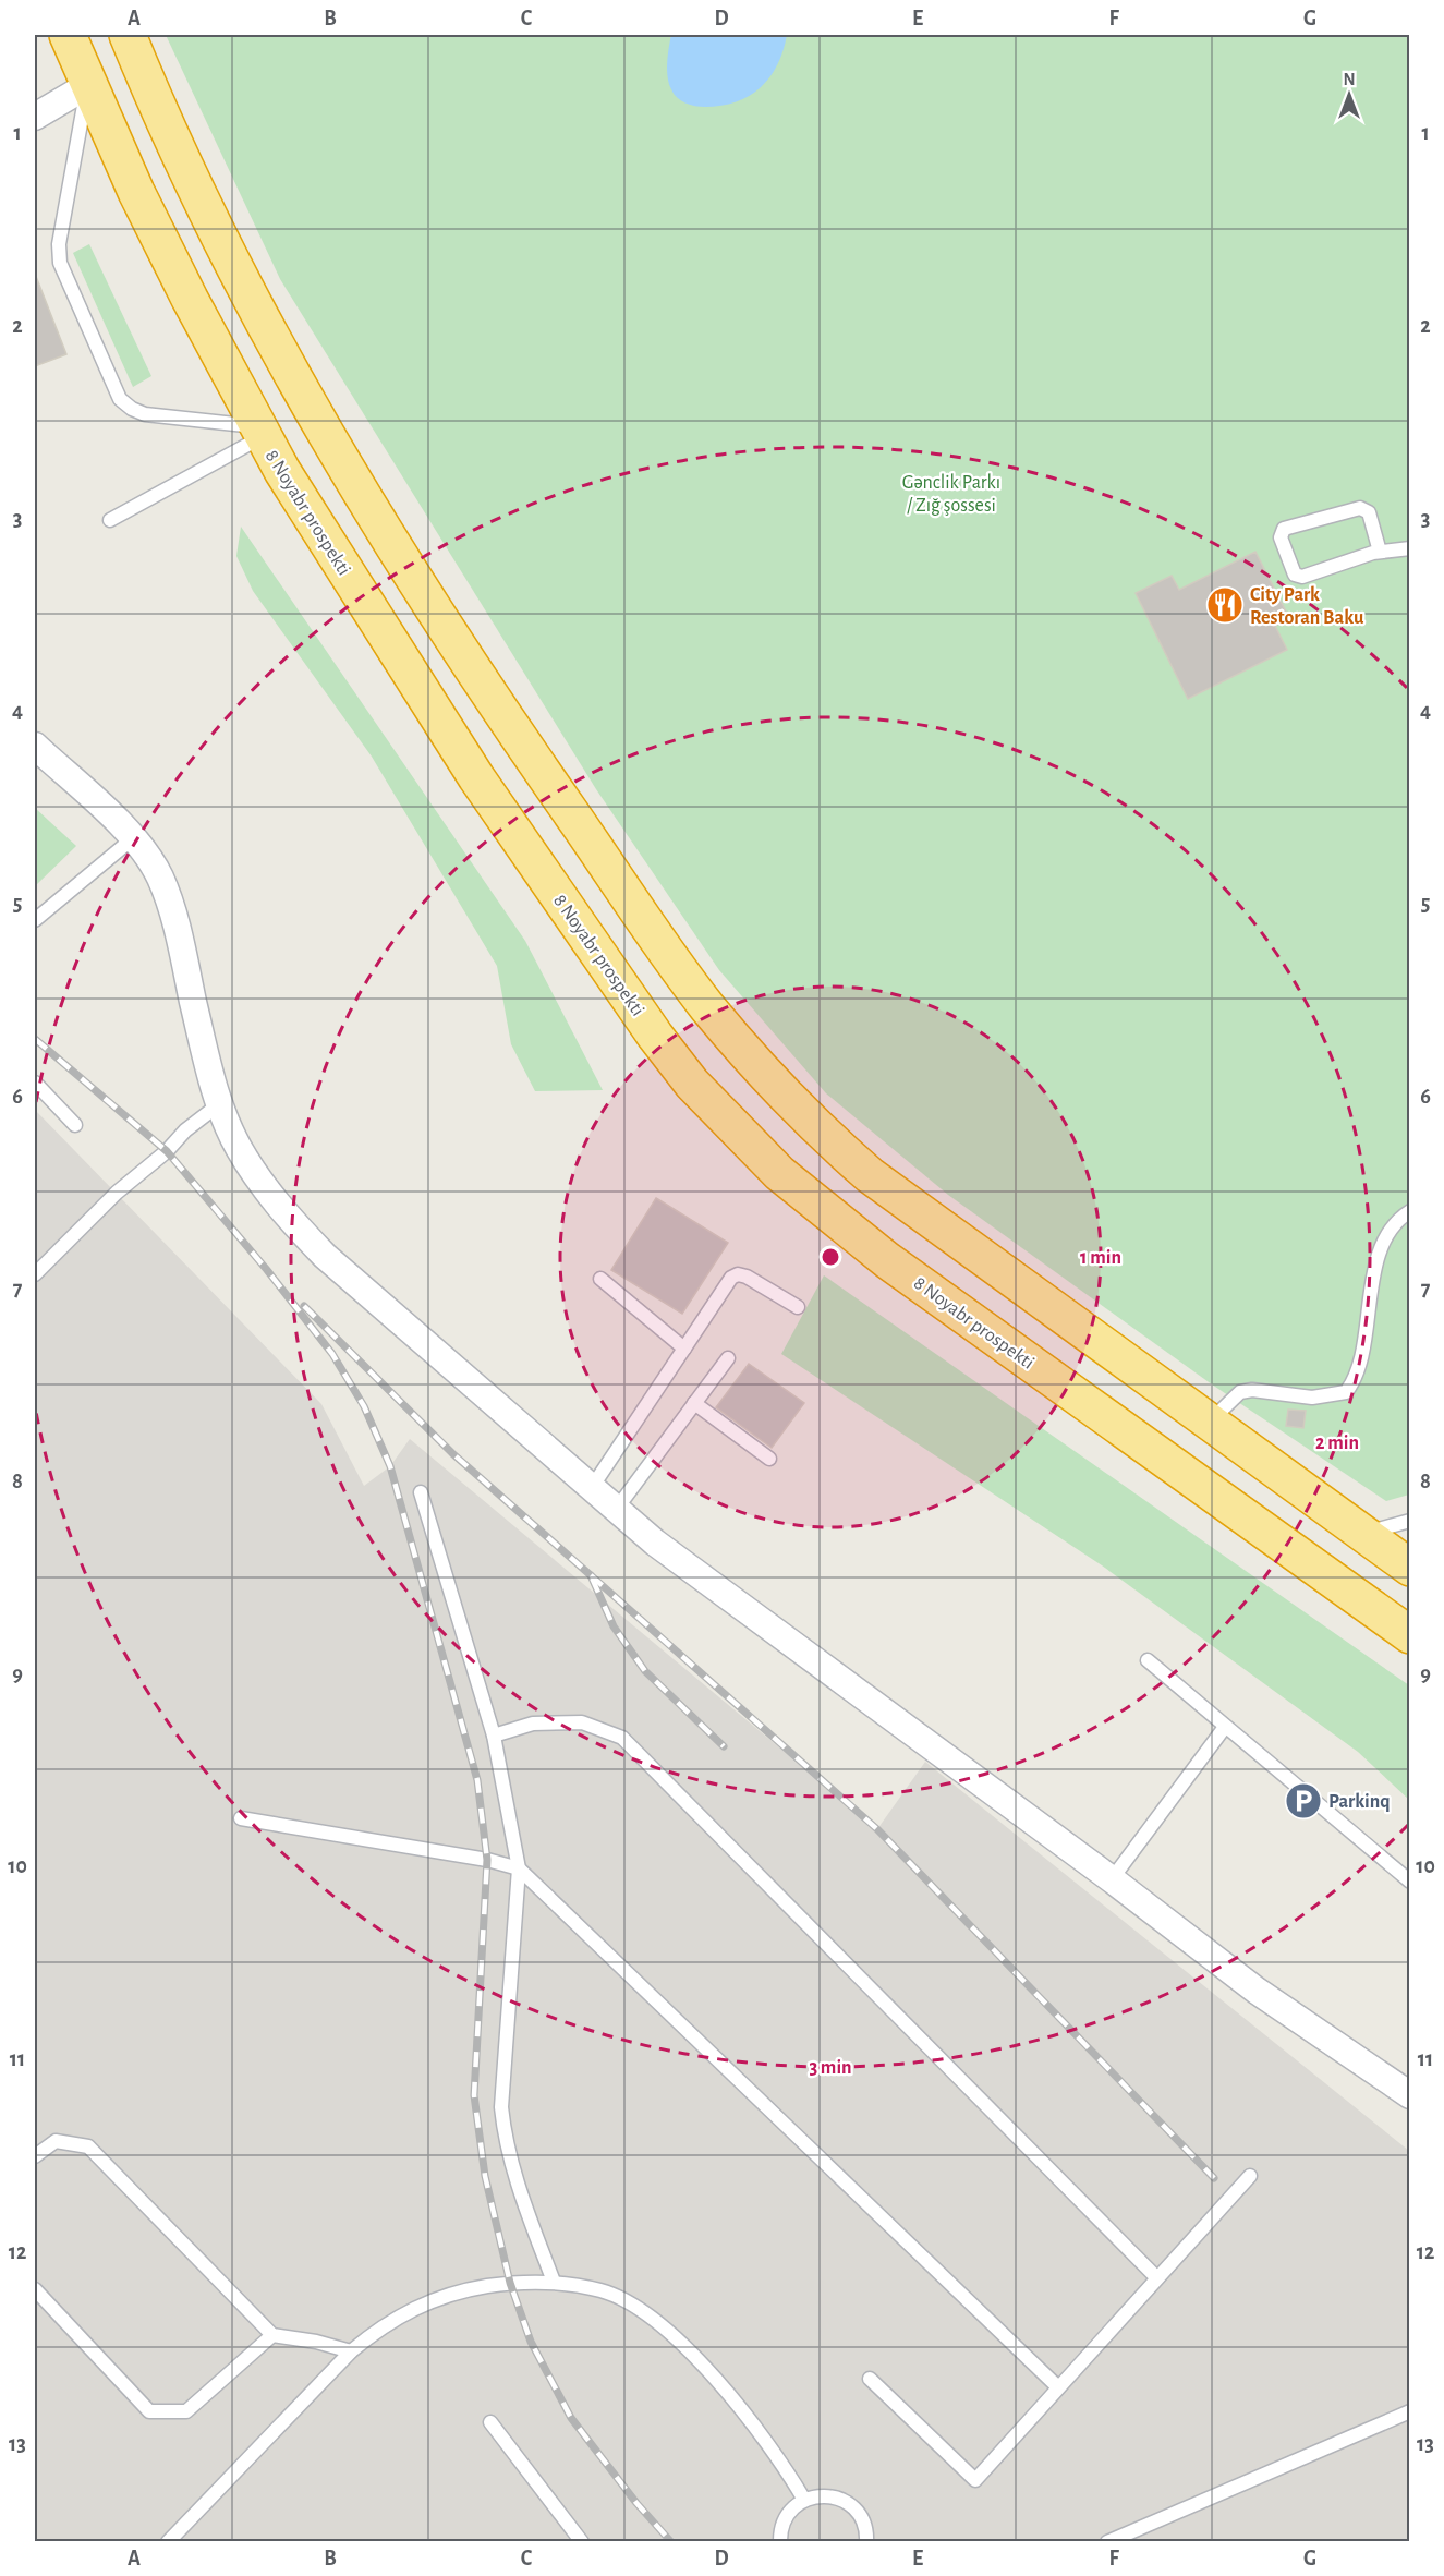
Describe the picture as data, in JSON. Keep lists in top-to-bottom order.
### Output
{
  "streets": {
    "highway": ["8 Noyabr prospekti"]
  },
  "parks": ["Gənclik Parkı / Zığ şossesi"],
  "places": {
    "restaurant": ["City Park Restoran Baku"],
    "parking": ["Parkinq"]
  },
  "north": "top",
  "grid": {
    "columns": [
      "A",
      "B",
      "C",
      "D",
      "E",
      "F",
      "G"
    ],
    "rows": [
      "1",
      "2",
      "3",
      "4",
      "5",
      "6",
      "7",
      "8",
      "9",
      "10",
      "11",
      "12",
      "13"
    ]
  },
  "rings": ["1 min", "2 min", "3 min"]
}
